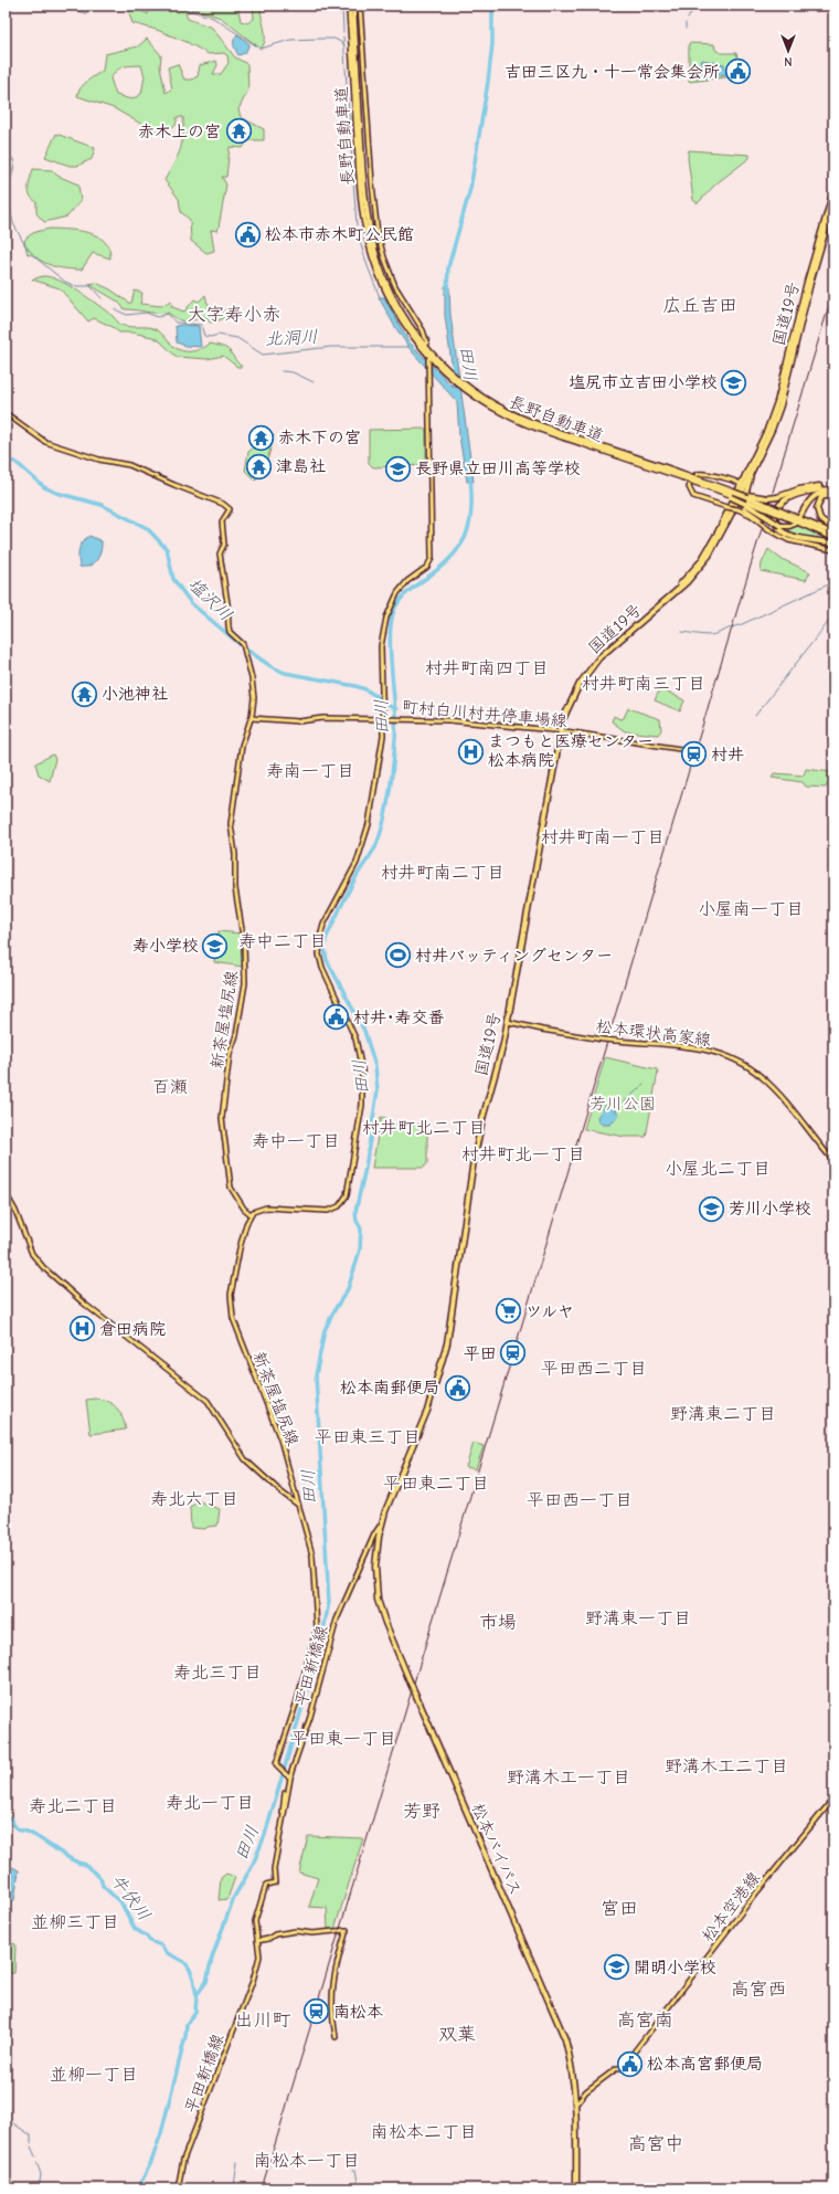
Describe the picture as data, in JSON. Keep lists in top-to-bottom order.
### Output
{
  "streets": {
    "highway": ["長野自動車道", "国道19号", "松本バイパス"],
    "main road": [
      "町村白川村井停車場線",
      "新茶屋塩尻線",
      "松本環状高家線",
      "平田新橋線",
      "松本空港線"
    ]
  },
  "crossings": [
    ["国道19号", "町村白川村井停車場線"],
    ["国道19号", "松本環状高家線"],
    ["国道19号", "平田新橋線"],
    ["国道19号", "松本バイパス"],
    ["町村白川村井停車場線", "新茶屋塩尻線"],
    ["平田新橋線", "松本バイパス"],
    ["松本バイパス", "松本空港線"]
  ],
  "districts": [
    "広丘吉田",
    "大字寿小赤",
    "村井町南四丁目",
    "村井町南三丁目",
    "寿南一丁目",
    "村井町南一丁目",
    "村井町南二丁目",
    "小屋南一丁目",
    "寿中二丁目",
    "百瀬",
    "村井町北二丁目",
    "寿中一丁目",
    "村井町北一丁目",
    "小屋北二丁目",
    "平田西二丁目",
    "野溝東二丁目",
    "平田東三丁目",
    "平田東二丁目",
    "寿北六丁目",
    "平田西一丁目",
    "野溝東一丁目",
    "市場",
    "寿北三丁目",
    "平田東一丁目",
    "野溝木工二丁目",
    "野溝木工一丁目",
    "寿北一丁目",
    "寿北二丁目",
    "芳野",
    "宮田",
    "並柳三丁目",
    "高宮西",
    "出川町",
    "高宮南",
    "双葉",
    "並柳一丁目",
    "南松本二丁目",
    "高宮中",
    "南松本一丁目"
  ],
  "water": [
    "北洞川",
    "田川",
    "塩沢川",
    "牛伏川"
  ],
  "parks": ["芳川公園"],
  "places": {
    "public building": [
      "吉田三区九・十一常会集会所",
      "松本市赤木町公民館",
      "村井･寿交番",
      "松本南郵便局",
      "松本高宮郵便局"
    ],
    "temple": [
      "赤木上の宮",
      "赤木下の宮",
      "津島社",
      "小池神社"
    ],
    "school or university": [
      "塩尻市立吉田小学校",
      "長野県立田川高等学校",
      "寿小学校",
      "芳川小学校",
      "開明小学校"
    ],
    "hospital": ["まつもと医療センター 松本病院", "倉田病院"],
    "station": ["村井", "平田", "南松本"],
    "sports": ["村井バッティングセンター"],
    "supermarket": ["ツルヤ"]
  },
  "north": "bottom"
}
